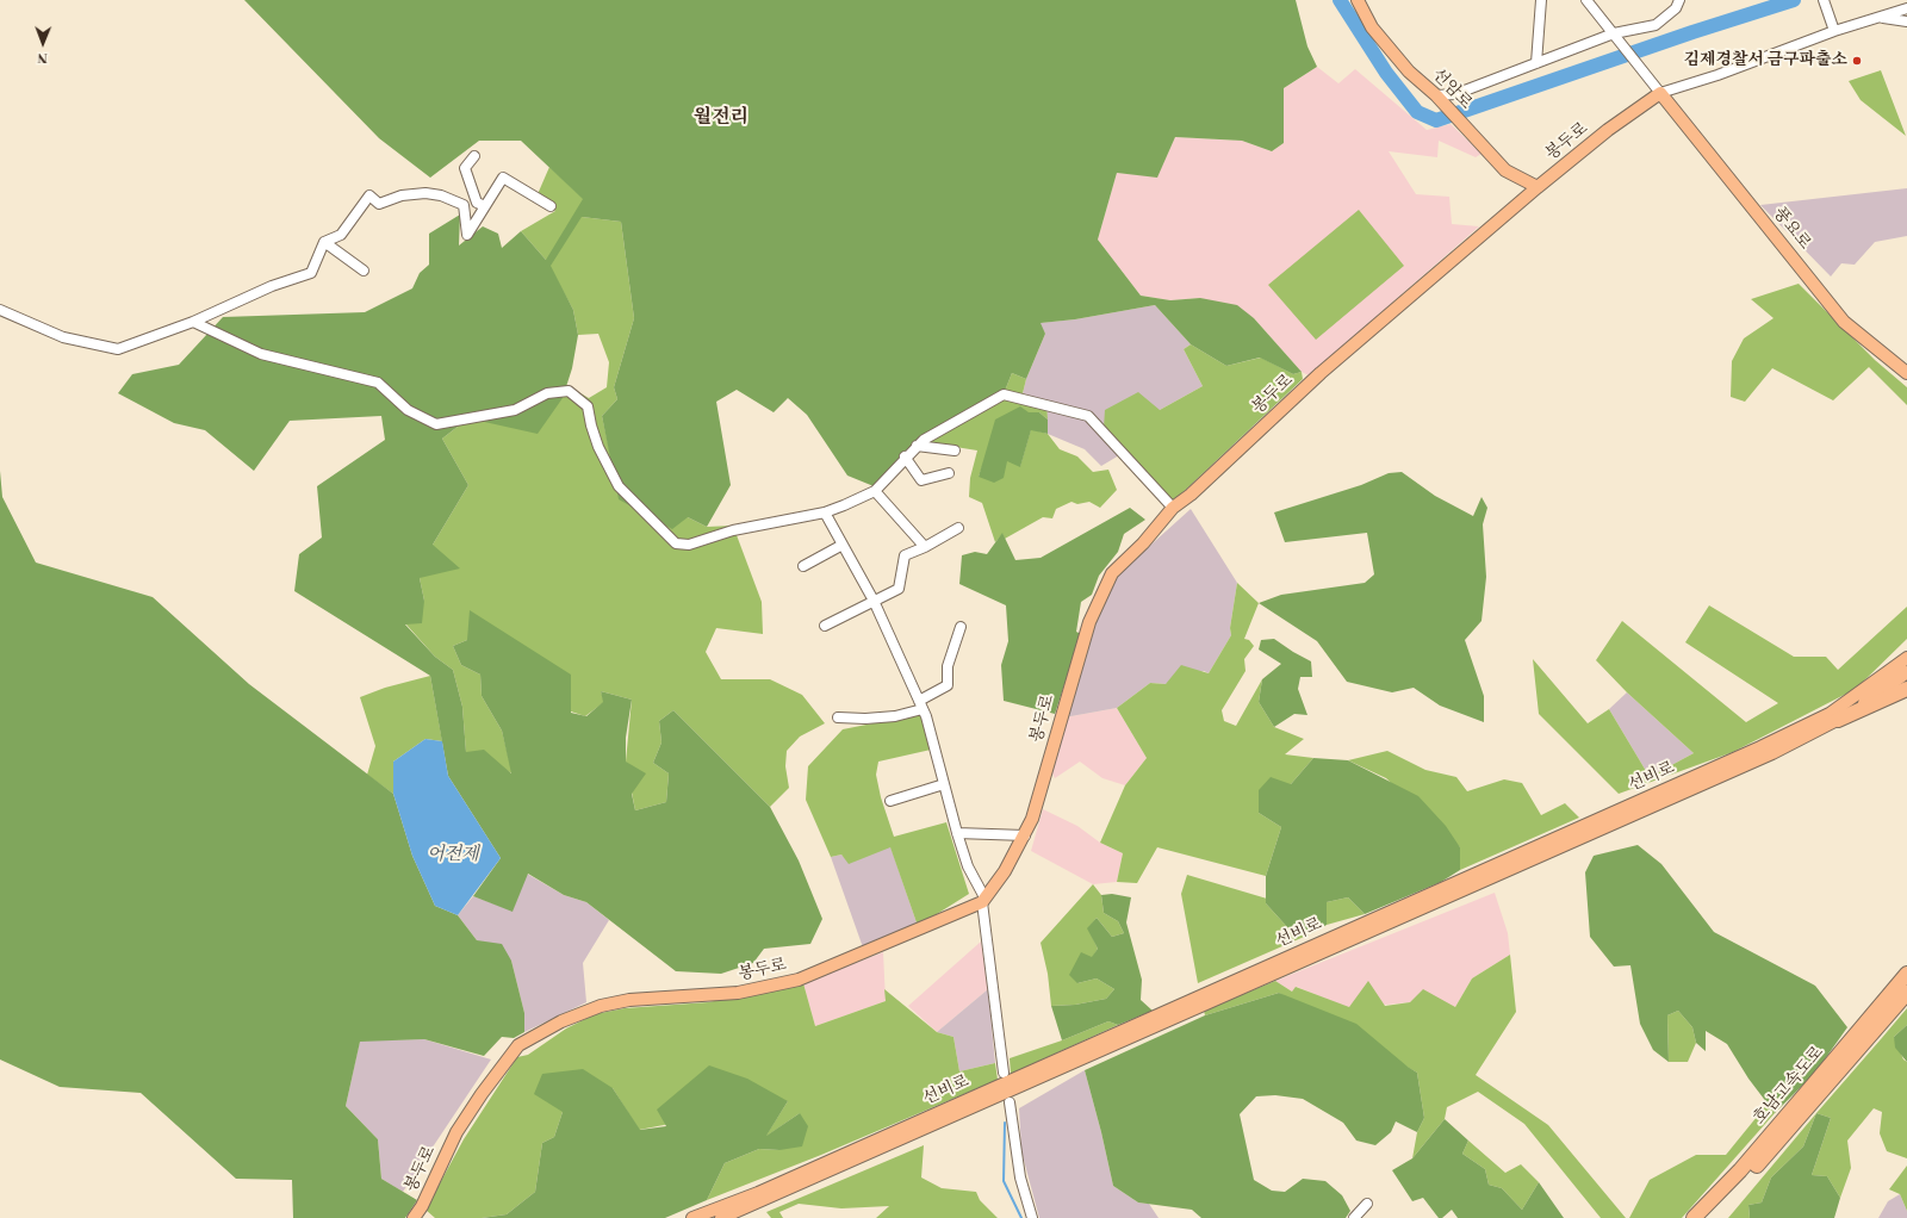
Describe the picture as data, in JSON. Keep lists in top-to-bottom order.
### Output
{
  "streets": {
    "highway": ["호남고속도로"],
    "main road": [
      "선암로",
      "봉두로",
      "풍요로",
      "선비로"
    ]
  },
  "crossings": [
    ["선암로", "봉두로"],
    ["봉두로", "풍요로"]
  ],
  "districts": ["월전리"],
  "water": ["어전제"],
  "places": ["김제경찰서 금구파출소"],
  "north": "bottom"
}
